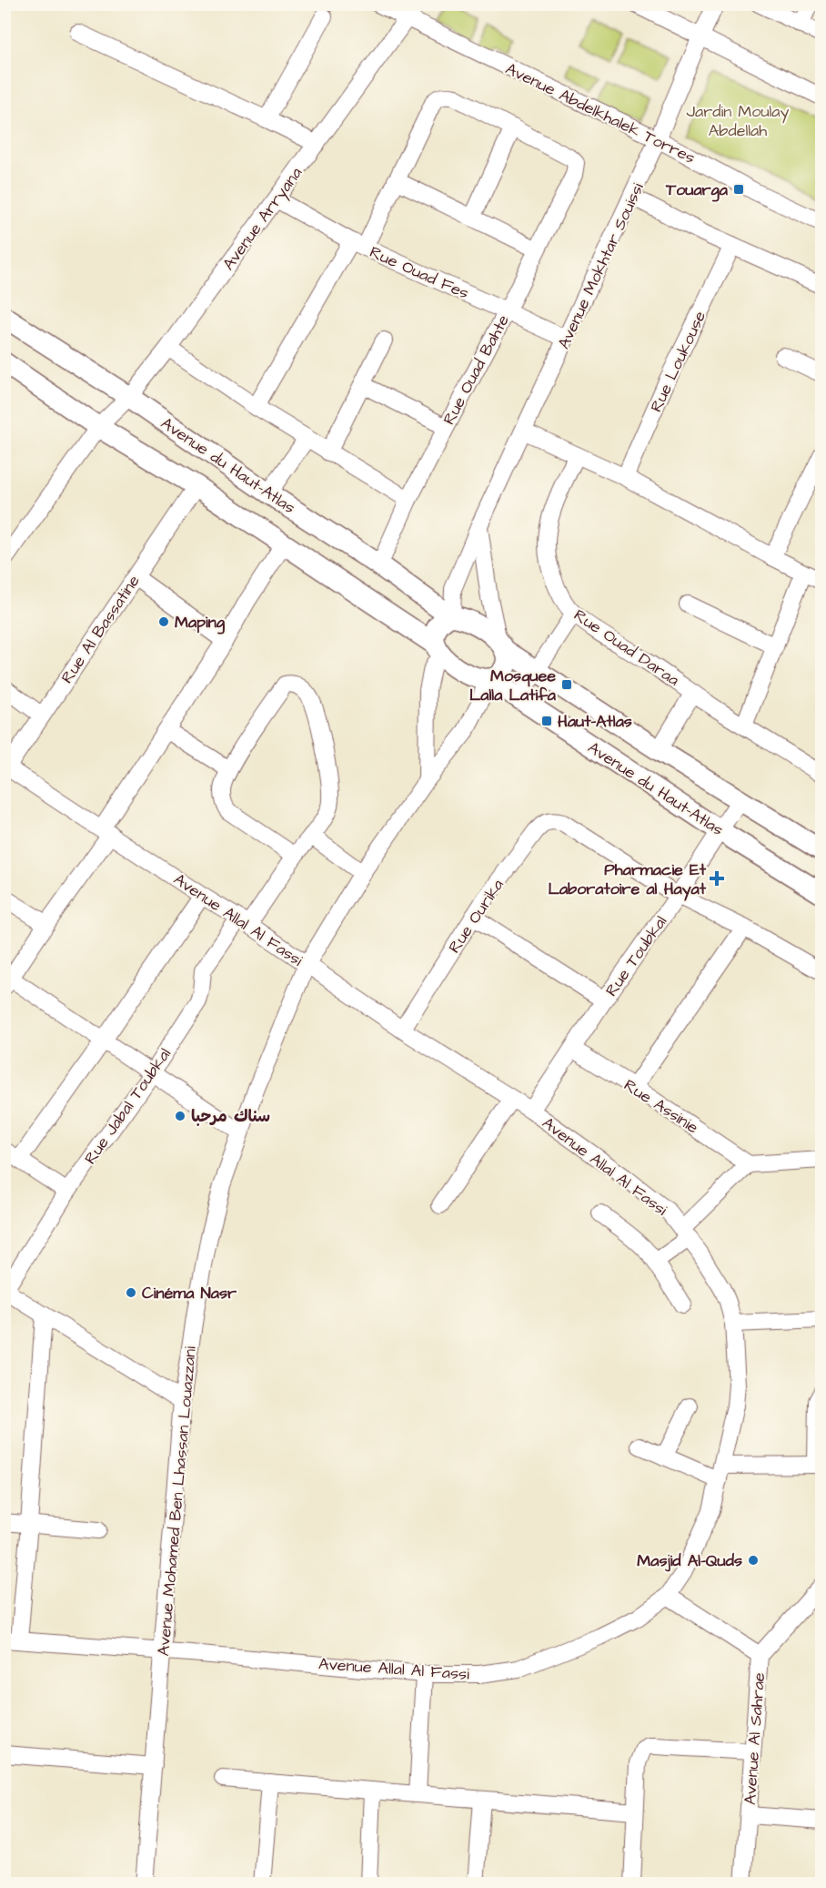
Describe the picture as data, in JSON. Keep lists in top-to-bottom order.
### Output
{
  "streets": {
    "main road": ["Avenue du Haut-Atlas"],
    "street": [
      "Avenue Abdelkhalek Torres",
      "Avenue Arryana",
      "Avenue Mokhtar Souissi",
      "Rue Ouad Fes",
      "Rue Loukouse",
      "Rue Ouad Bahte",
      "Rue Al Bassatine",
      "Rue Ouad Daraa",
      "Rue Ourika",
      "Avenue Allal Al Fassi",
      "Rue Toubkal",
      "Rue Jabal Toubkal",
      "Rue Assinie",
      "Avenue Mohamed Ben Lhassan Louazzani",
      "Avenue Al Sahrae"
    ]
  },
  "crossings": [
    ["Avenue Abdelkhalek Torres", "Avenue Arryana"],
    ["Avenue Abdelkhalek Torres", "Avenue Mokhtar Souissi"],
    ["Avenue Arryana", "Rue Ouad Fes"],
    ["Avenue Arryana", "Avenue du Haut-Atlas"],
    ["Avenue Mokhtar Souissi", "Rue Ouad Fes"],
    ["Avenue Mokhtar Souissi", "Avenue du Haut-Atlas"],
    ["Avenue Mokhtar Souissi", "Avenue Mohamed Ben Lhassan Louazzani"],
    ["Rue Ouad Fes", "Rue Ouad Bahte"],
    ["Rue Ouad Bahte", "Avenue du Haut-Atlas"],
    ["Avenue du Haut-Atlas", "Rue Al Bassatine"],
    ["Avenue du Haut-Atlas", "Rue Toubkal"],
    ["Avenue du Haut-Atlas", "Avenue Mohamed Ben Lhassan Louazzani"],
    ["Rue Al Bassatine", "Avenue Allal Al Fassi"],
    ["Rue Ourika", "Avenue Allal Al Fassi"],
    ["Rue Ourika", "Rue Toubkal"],
    ["Avenue Allal Al Fassi", "Rue Toubkal"],
    ["Avenue Allal Al Fassi", "Rue Jabal Toubkal"],
    ["Avenue Allal Al Fassi", "Avenue Mohamed Ben Lhassan Louazzani"],
    ["Rue Toubkal", "Rue Assinie"]
  ],
  "parks": ["Jardin Moulay Abdellah"],
  "places": {
    "transit": ["Touarga", "Mosquee Lalla Latifa", "Haut-Atlas"],
    "other": [
      "Maping",
      "سناك مرحبا",
      "Cinéma Nasr",
      "Masjid Al-Quds"
    ],
    "health": ["Pharmacie Et Laboratoire al Hayat"]
  }
}
